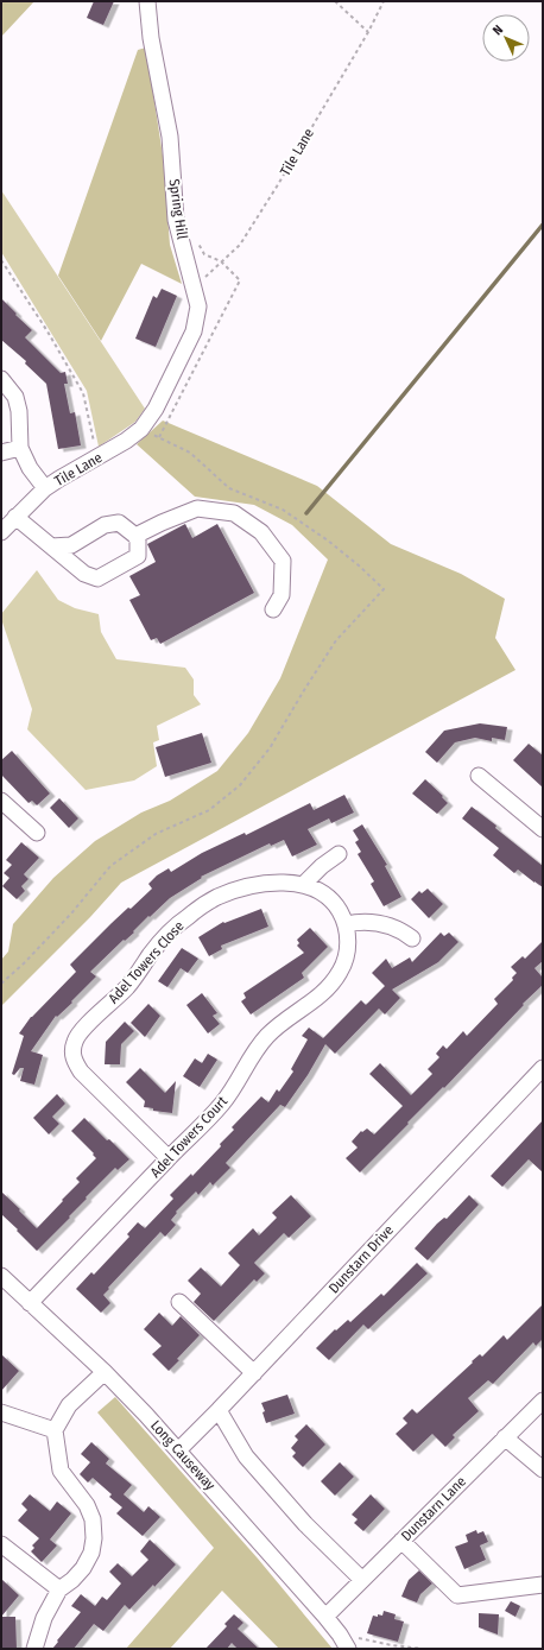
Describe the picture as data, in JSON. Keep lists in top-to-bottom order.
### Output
{
  "streets": {
    "street": [
      "Tile Lane",
      "Spring Hill",
      "Adel Towers Close",
      "Adel Towers Court",
      "Dunstarn Drive",
      "Long Causeway",
      "Dunstarn Lane"
    ]
  },
  "crossings": [
    ["Tile Lane", "Spring Hill"],
    ["Adel Towers Close", "Adel Towers Court"],
    ["Adel Towers Court", "Long Causeway"],
    ["Dunstarn Drive", "Long Causeway"],
    ["Long Causeway", "Dunstarn Lane"]
  ],
  "north": "top left"
}
